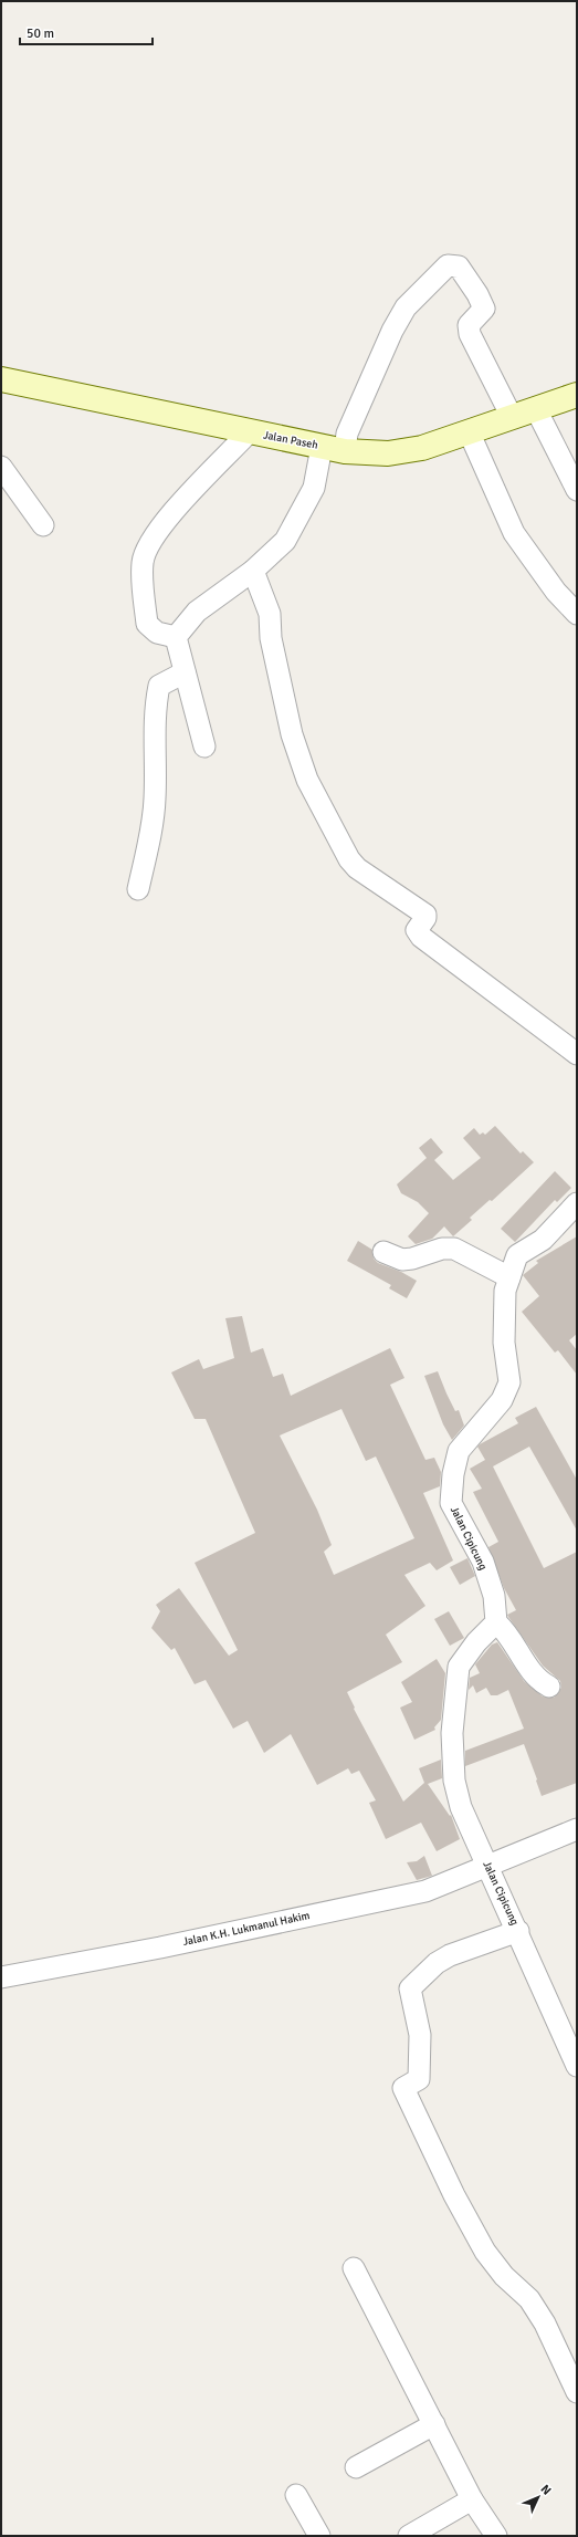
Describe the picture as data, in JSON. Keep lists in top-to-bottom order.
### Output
{
  "streets": {
    "street": ["Jalan Paseh", "Jalan Cipicung", "Jalan K.H. Lukmanul Hakim"]
  },
  "crossings": [
    ["Jalan Cipicung", "Jalan K.H. Lukmanul Hakim"]
  ],
  "scale_bar": "50 m",
  "north": "top right"
}
